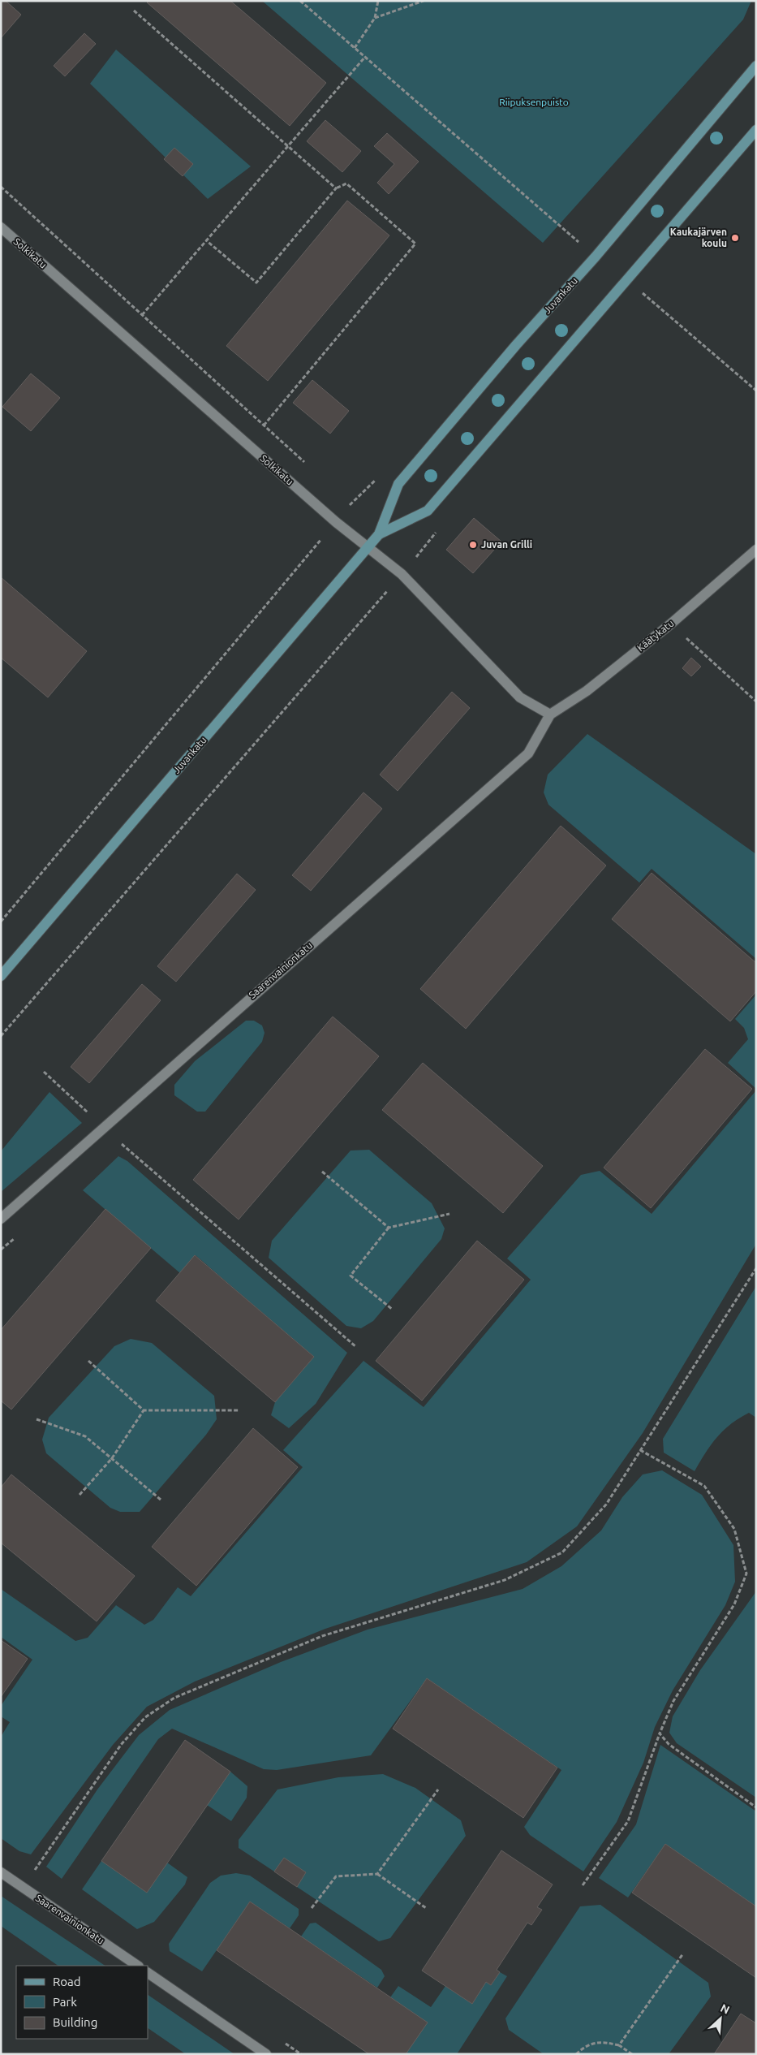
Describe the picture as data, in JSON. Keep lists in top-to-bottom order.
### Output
{
  "streets": {
    "main road": ["Juvankatu"],
    "street": ["Solkikatu", "Käätykatu", "Saarenvainionkatu"]
  },
  "crossings": [
    ["Solkikatu", "Juvankatu"],
    ["Solkikatu", "Käätykatu"],
    ["Solkikatu", "Saarenvainionkatu"],
    ["Käätykatu", "Saarenvainionkatu"]
  ],
  "parks": ["Riipuksenpuisto"],
  "places": ["Kaukajärven koulu", "Juvan Grilli"],
  "legend": ["Road", "Park", "Building"],
  "north": "top right"
}
